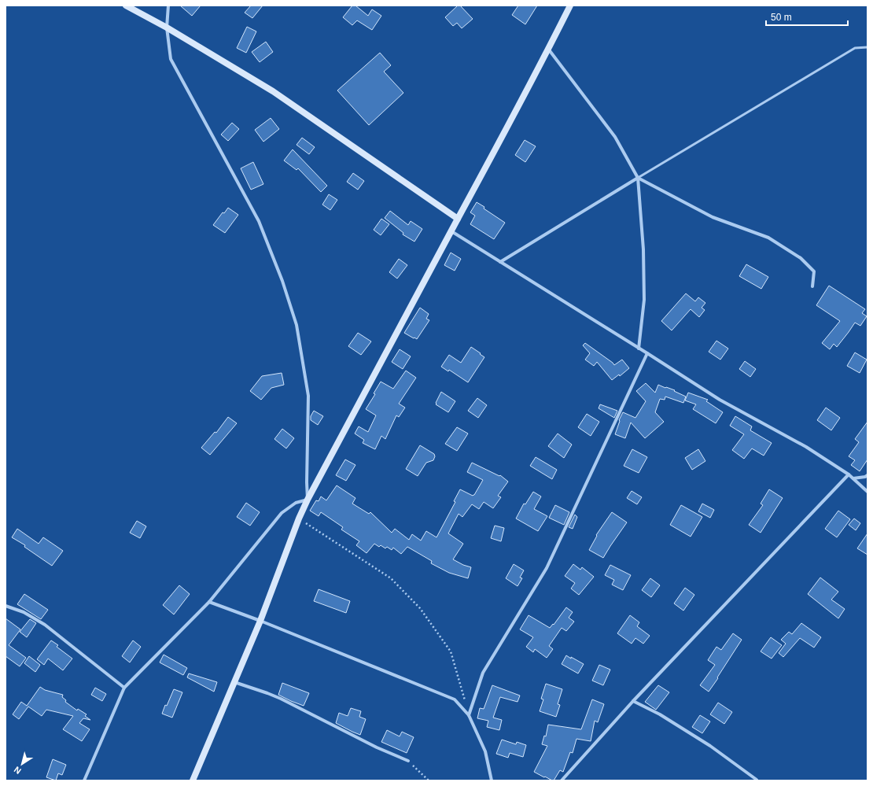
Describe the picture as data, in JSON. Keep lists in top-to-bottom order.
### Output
{
  "scale_bar": "50 m",
  "north": "bottom left"
}
